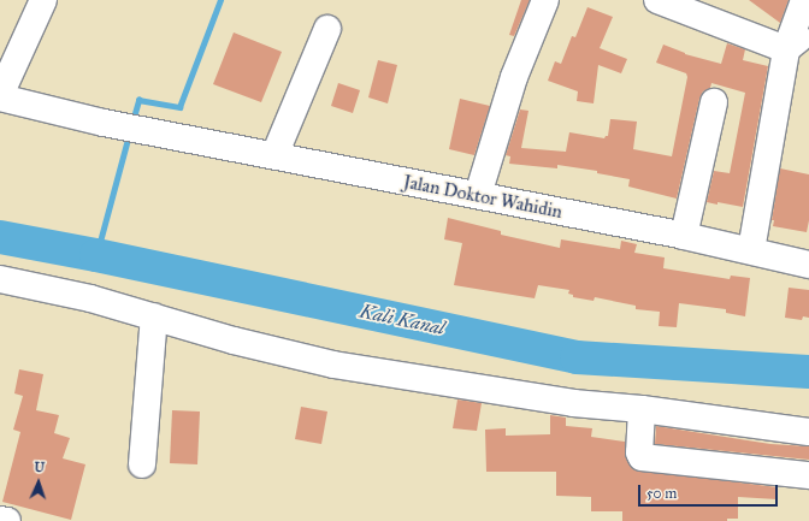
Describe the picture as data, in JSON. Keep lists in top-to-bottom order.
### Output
{
  "streets": {
    "street": ["Jalan Doktor Wahidin"]
  },
  "water": ["Kali Kanal"],
  "scale_bar": "50 m",
  "north": "top"
}
